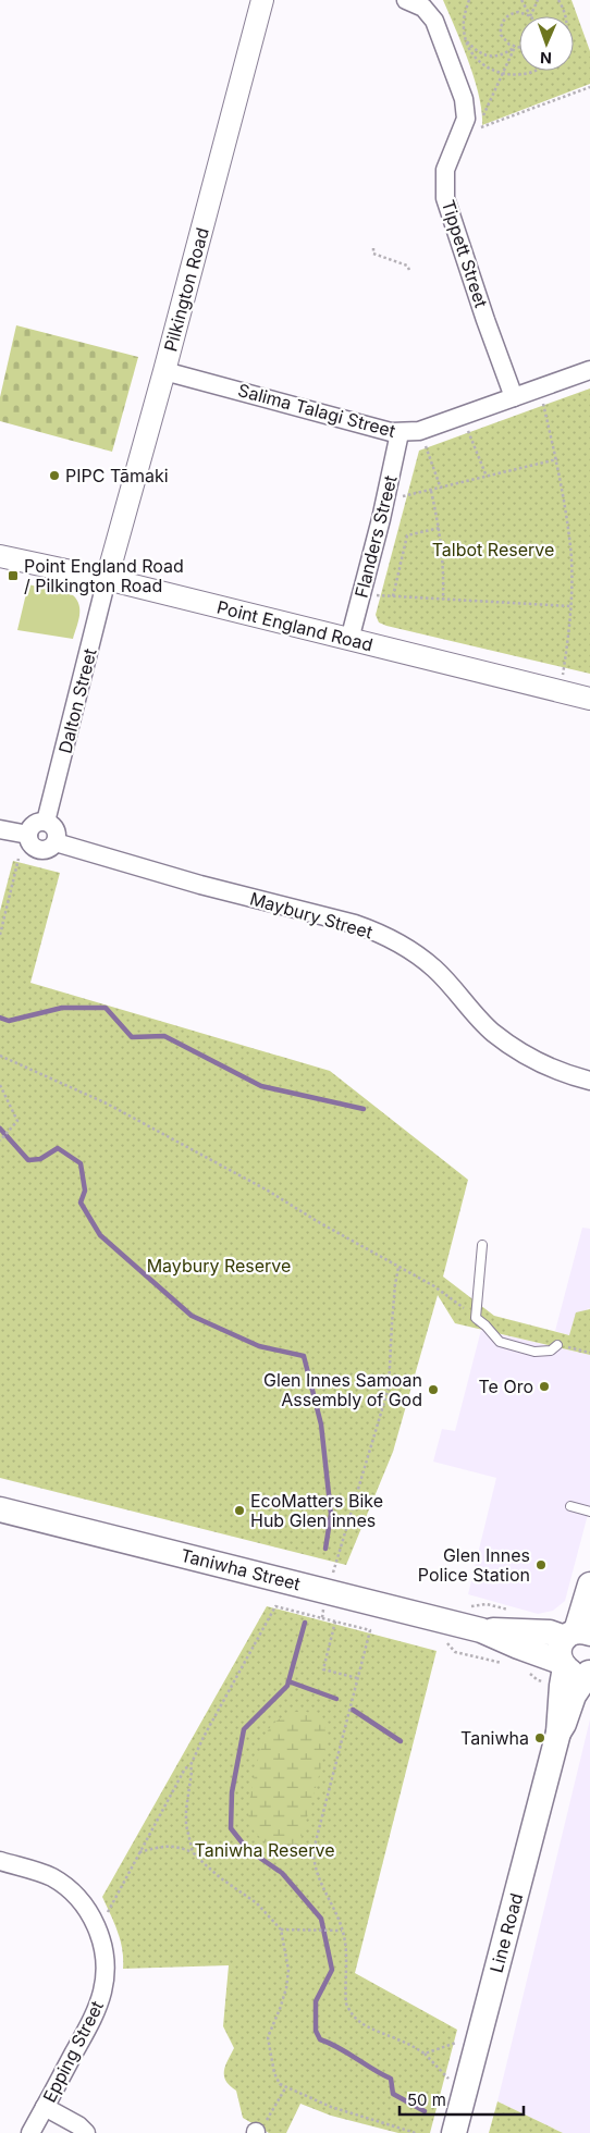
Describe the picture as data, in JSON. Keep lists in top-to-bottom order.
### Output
{
  "streets": {
    "main road": ["Taniwha Street", "Line Road"],
    "street": [
      "Tippett Street",
      "Pilkington Road",
      "Salima Talagi Street",
      "Flanders Street",
      "Point England Road",
      "Dalton Street",
      "Maybury Street",
      "Epping Street"
    ]
  },
  "crossings": [
    ["Tippett Street", "Salima Talagi Street"],
    ["Pilkington Road", "Salima Talagi Street"],
    ["Pilkington Road", "Point England Road"],
    ["Pilkington Road", "Dalton Street"],
    ["Salima Talagi Street", "Flanders Street"],
    ["Flanders Street", "Point England Road"],
    ["Point England Road", "Dalton Street"],
    ["Dalton Street", "Maybury Street"],
    ["Taniwha Street", "Line Road"]
  ],
  "parks": ["Talbot Reserve", "Maybury Reserve", "Taniwha Reserve"],
  "places": {
    "other": [
      "PIPC Tāmaki",
      "Te Oro",
      "Glen Innes Samoan Assembly of God",
      "EcoMatters Bike Hub Glen innes",
      "Glen Innes Police Station",
      "Taniwha"
    ],
    "transit": ["Point England Road / Pilkington Road"]
  },
  "scale_bar": "50 m",
  "north": "bottom"
}
